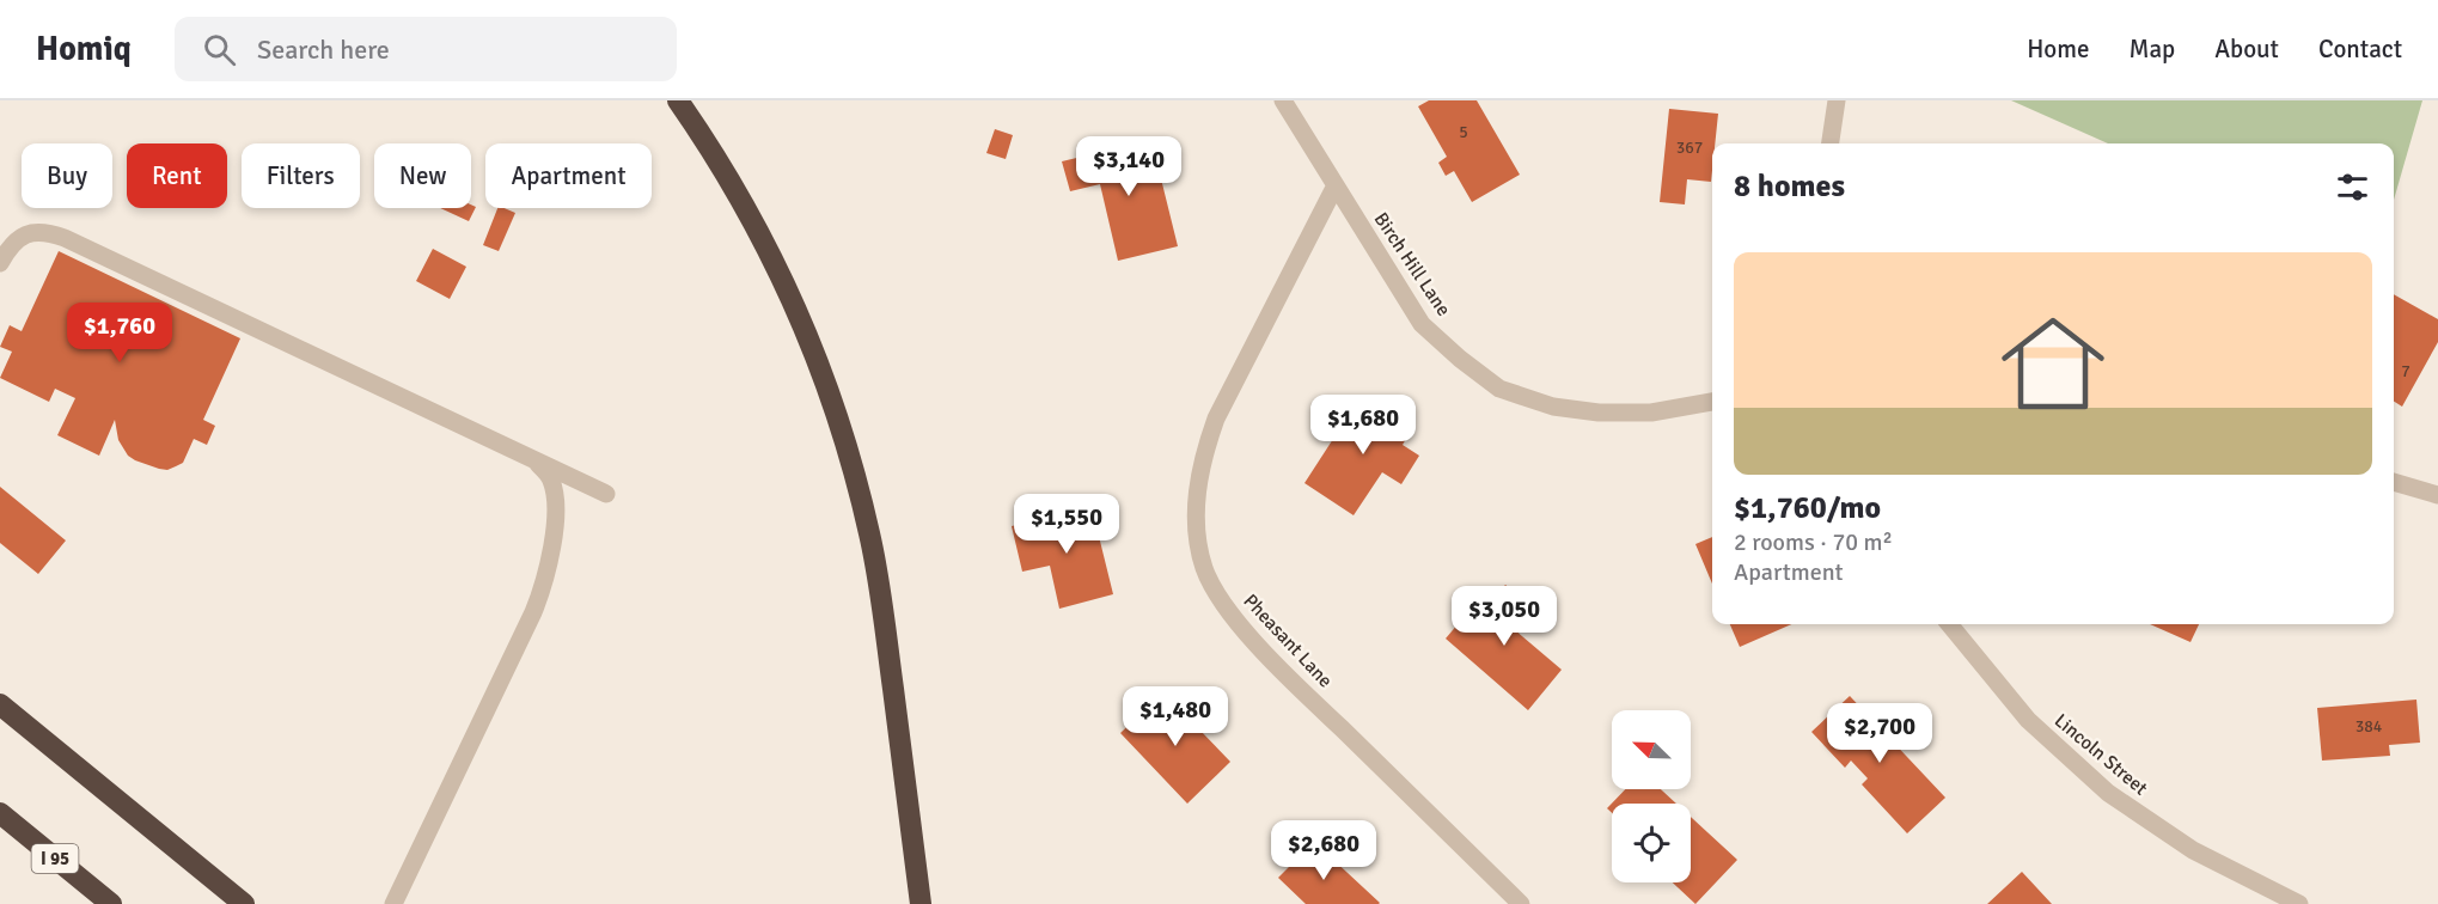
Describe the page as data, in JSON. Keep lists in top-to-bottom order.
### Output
{
  "streets": {
    "highway": ["I 95"],
    "street": ["Birch Hill Lane", "Pheasant Lane", "Lincoln Street"]
  },
  "crossings": [
    ["Birch Hill Lane", "Pheasant Lane"]
  ],
  "house_numbers": [
    "5",
    "367",
    "7",
    "384"
  ],
  "north": "top left",
  "page": {
    "header": "Homiq",
    "search": "Search here",
    "nav": [
      "Home",
      "Map",
      "About",
      "Contact"
    ],
    "price": [
      "$3,140",
      "$1,760",
      "$1,680",
      "$1,550",
      "$3,050",
      "$1,480",
      "$2,700",
      "$2,680"
    ],
    "chip": [
      "Buy",
      "Rent",
      "Filters",
      "New",
      "Apartment"
    ],
    "heading": "8 homes",
    "list": [
      {
        "name": "$1,760/mo",
        "note": "2 rooms · 70 m² · Apartment"
      }
    ]
  }
}
